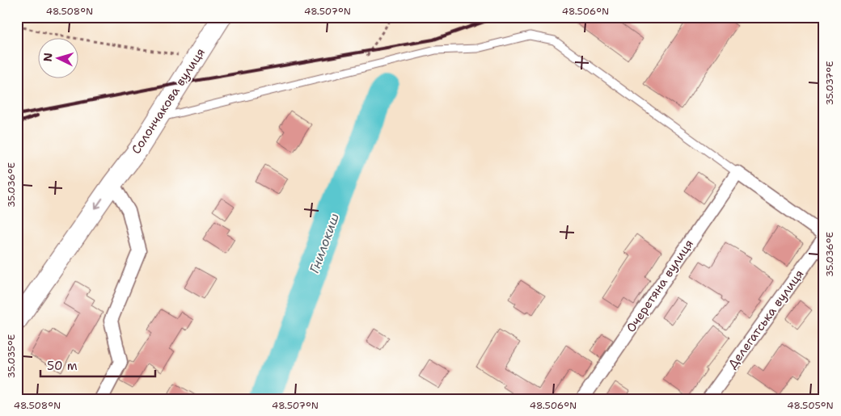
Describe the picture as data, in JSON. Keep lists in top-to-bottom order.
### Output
{
  "streets": {
    "main road": ["Солончакова вулиця"],
    "street": ["Очеретяна вулиця", "Делегатська вулиця"]
  },
  "one_way": ["Солончакова вулиця"],
  "water": ["Гнилокиш"],
  "scale_bar": "50 m",
  "north": "left",
  "coordinates": [
    "48.508°N",
    "48.507°N",
    "48.506°N",
    "35.037°E",
    "35.036°E",
    "35.035°E",
    "48.505°N"
  ]
}
